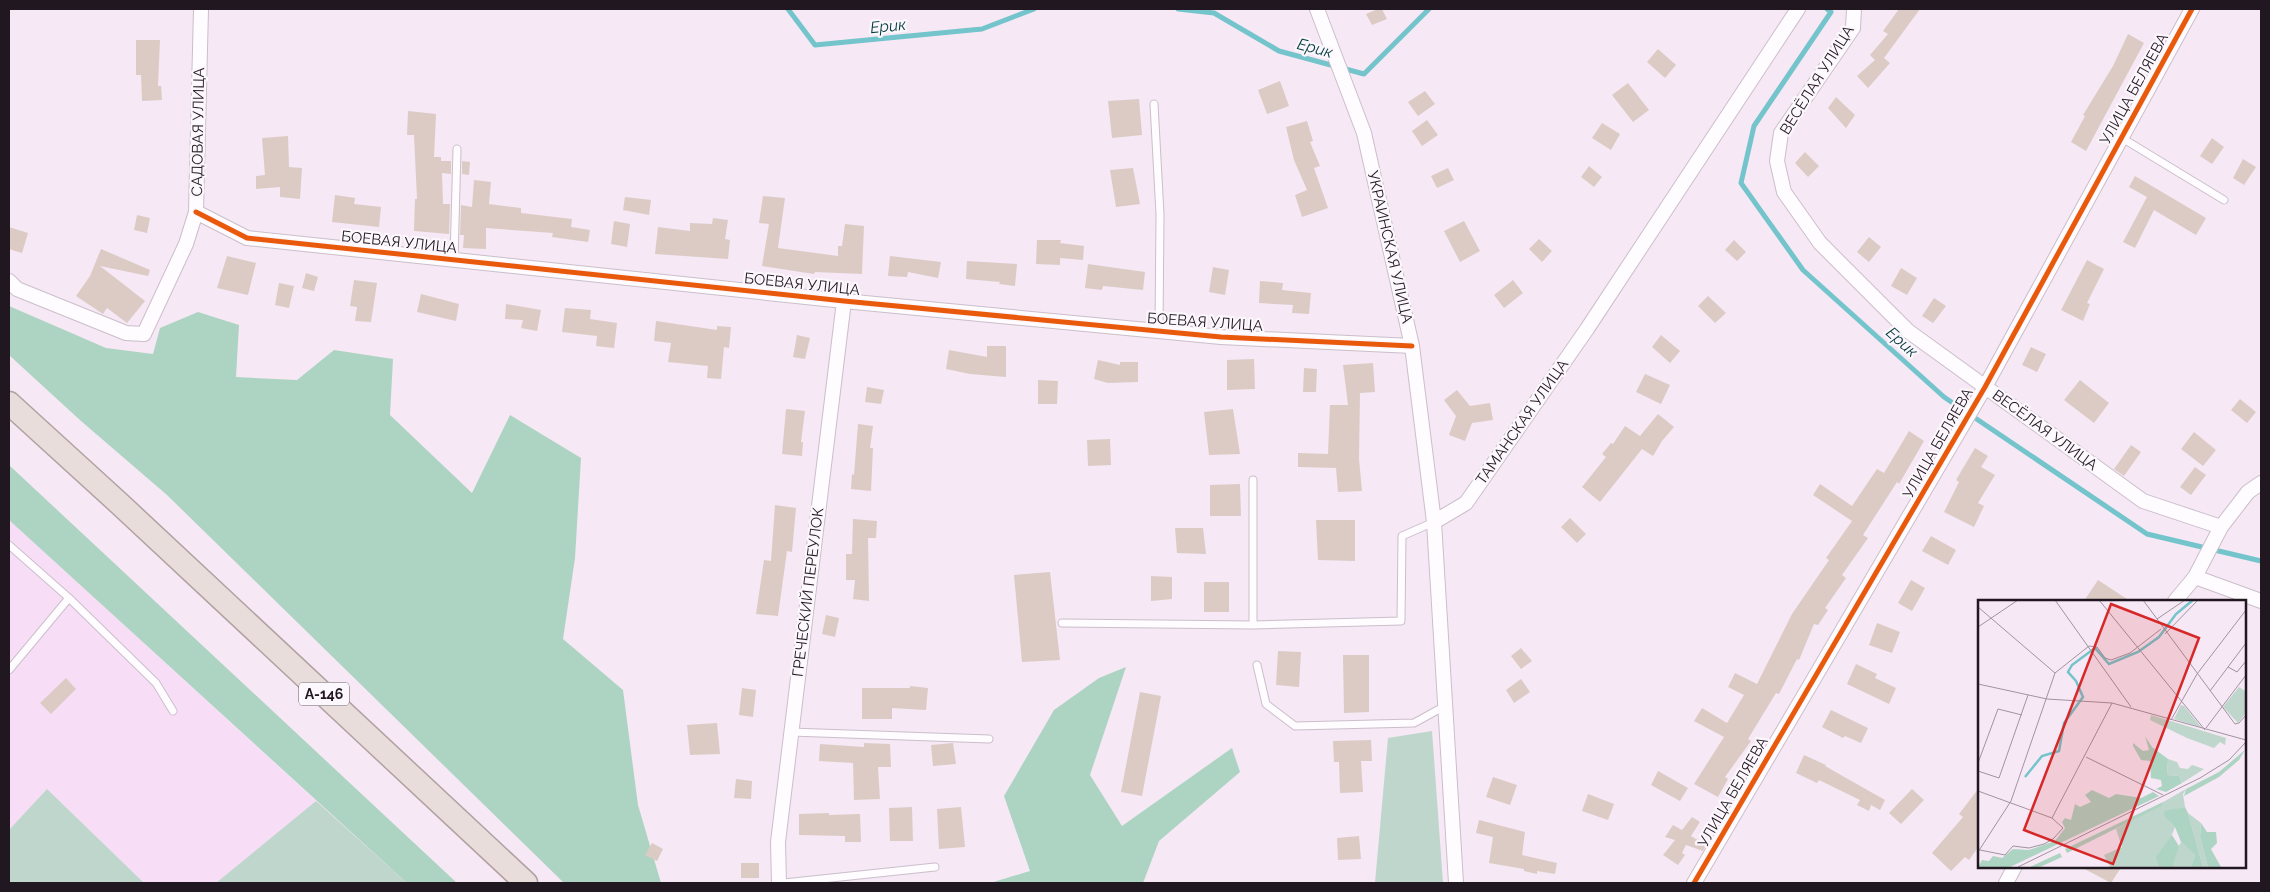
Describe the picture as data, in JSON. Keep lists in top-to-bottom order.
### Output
{
  "streets": {
    "highway": ["А-146"],
    "street": [
      "ВЕСЁЛАЯ УЛИЦА",
      "УЛИЦА БЕЛЯЕВА",
      "САДОВАЯ УЛИЦА",
      "БОЕВАЯ УЛИЦА",
      "УКРАИНСКАЯ УЛИЦА",
      "ТАМАНСКАЯ УЛИЦА",
      "ГРЕЧЕСКИЙ ПЕРЕУЛОК"
    ]
  },
  "crossings": [
    ["ВЕСЁЛАЯ УЛИЦА", "УЛИЦА БЕЛЯЕВА"],
    ["САДОВАЯ УЛИЦА", "БОЕВАЯ УЛИЦА"],
    ["БОЕВАЯ УЛИЦА", "УКРАИНСКАЯ УЛИЦА"],
    ["БОЕВАЯ УЛИЦА", "ГРЕЧЕСКИЙ ПЕРЕУЛОК"],
    ["УКРАИНСКАЯ УЛИЦА", "ТАМАНСКАЯ УЛИЦА"]
  ],
  "water": ["Ерик"]
}
